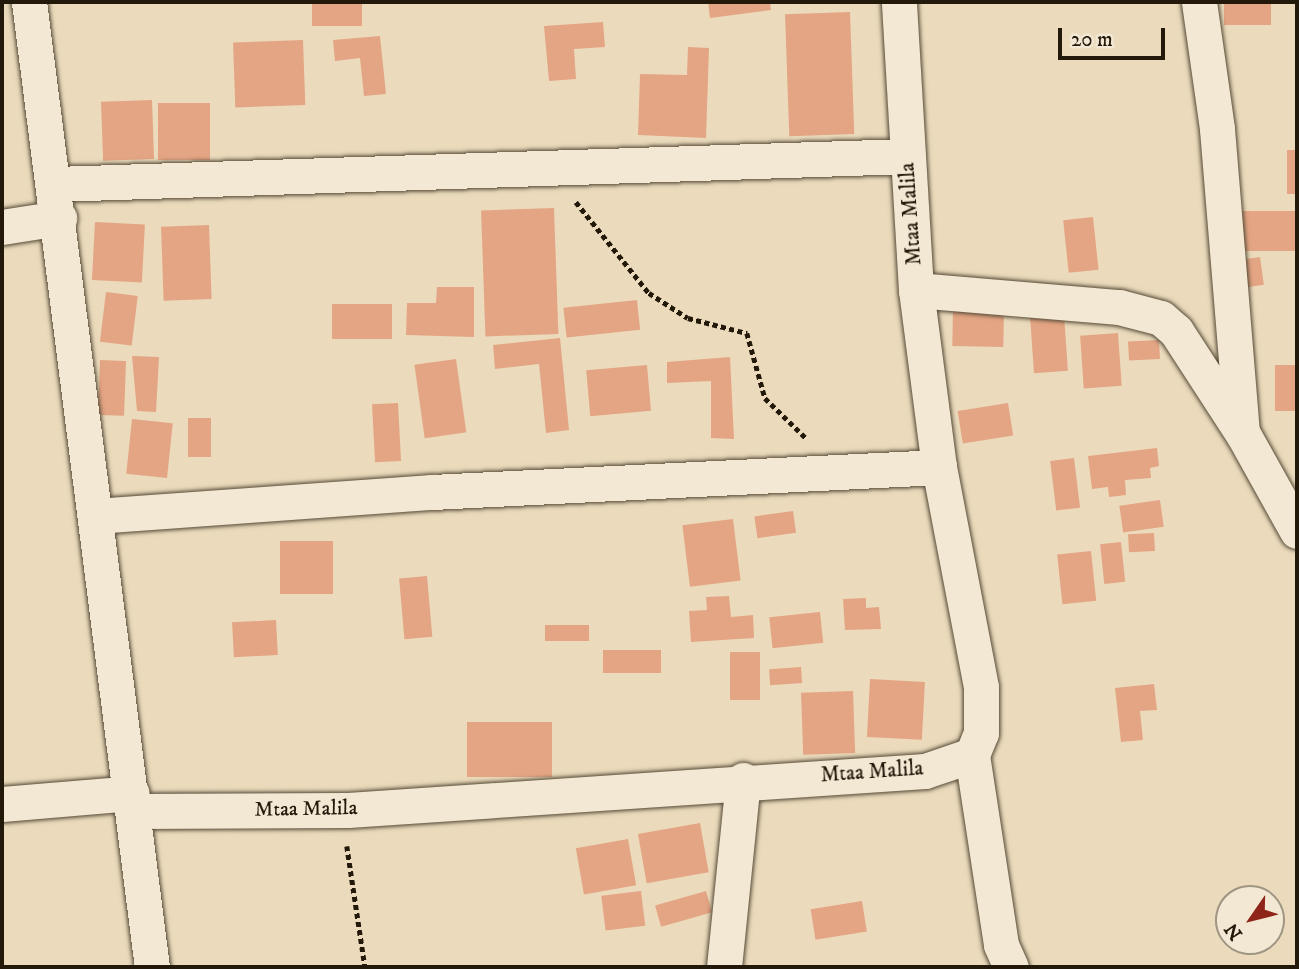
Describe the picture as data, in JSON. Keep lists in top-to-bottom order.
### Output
{
  "streets": {
    "street": ["Mtaa Malila"]
  },
  "scale_bar": "20 m",
  "north": "bottom left"
}
